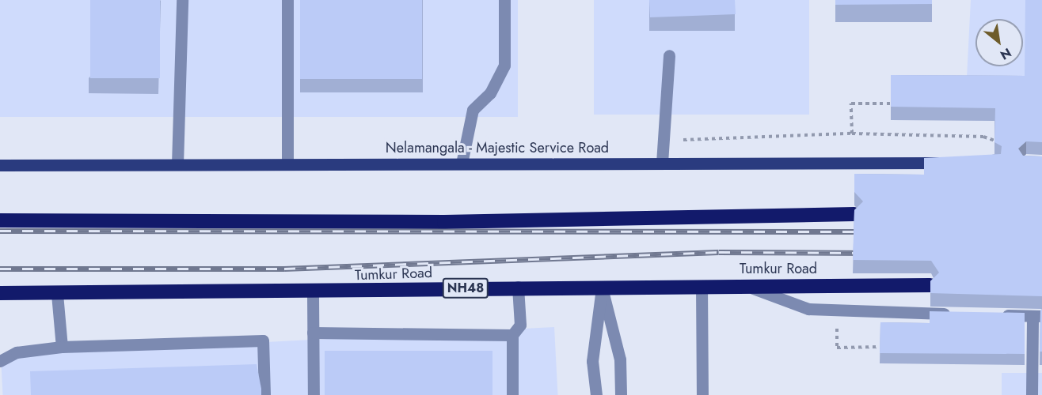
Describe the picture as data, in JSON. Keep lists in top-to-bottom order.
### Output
{
  "streets": {
    "highway": ["Tumkur Road", "NH48"],
    "main road": ["Nelamangala - Majestic Service Road"]
  },
  "north": "bottom right"
}
